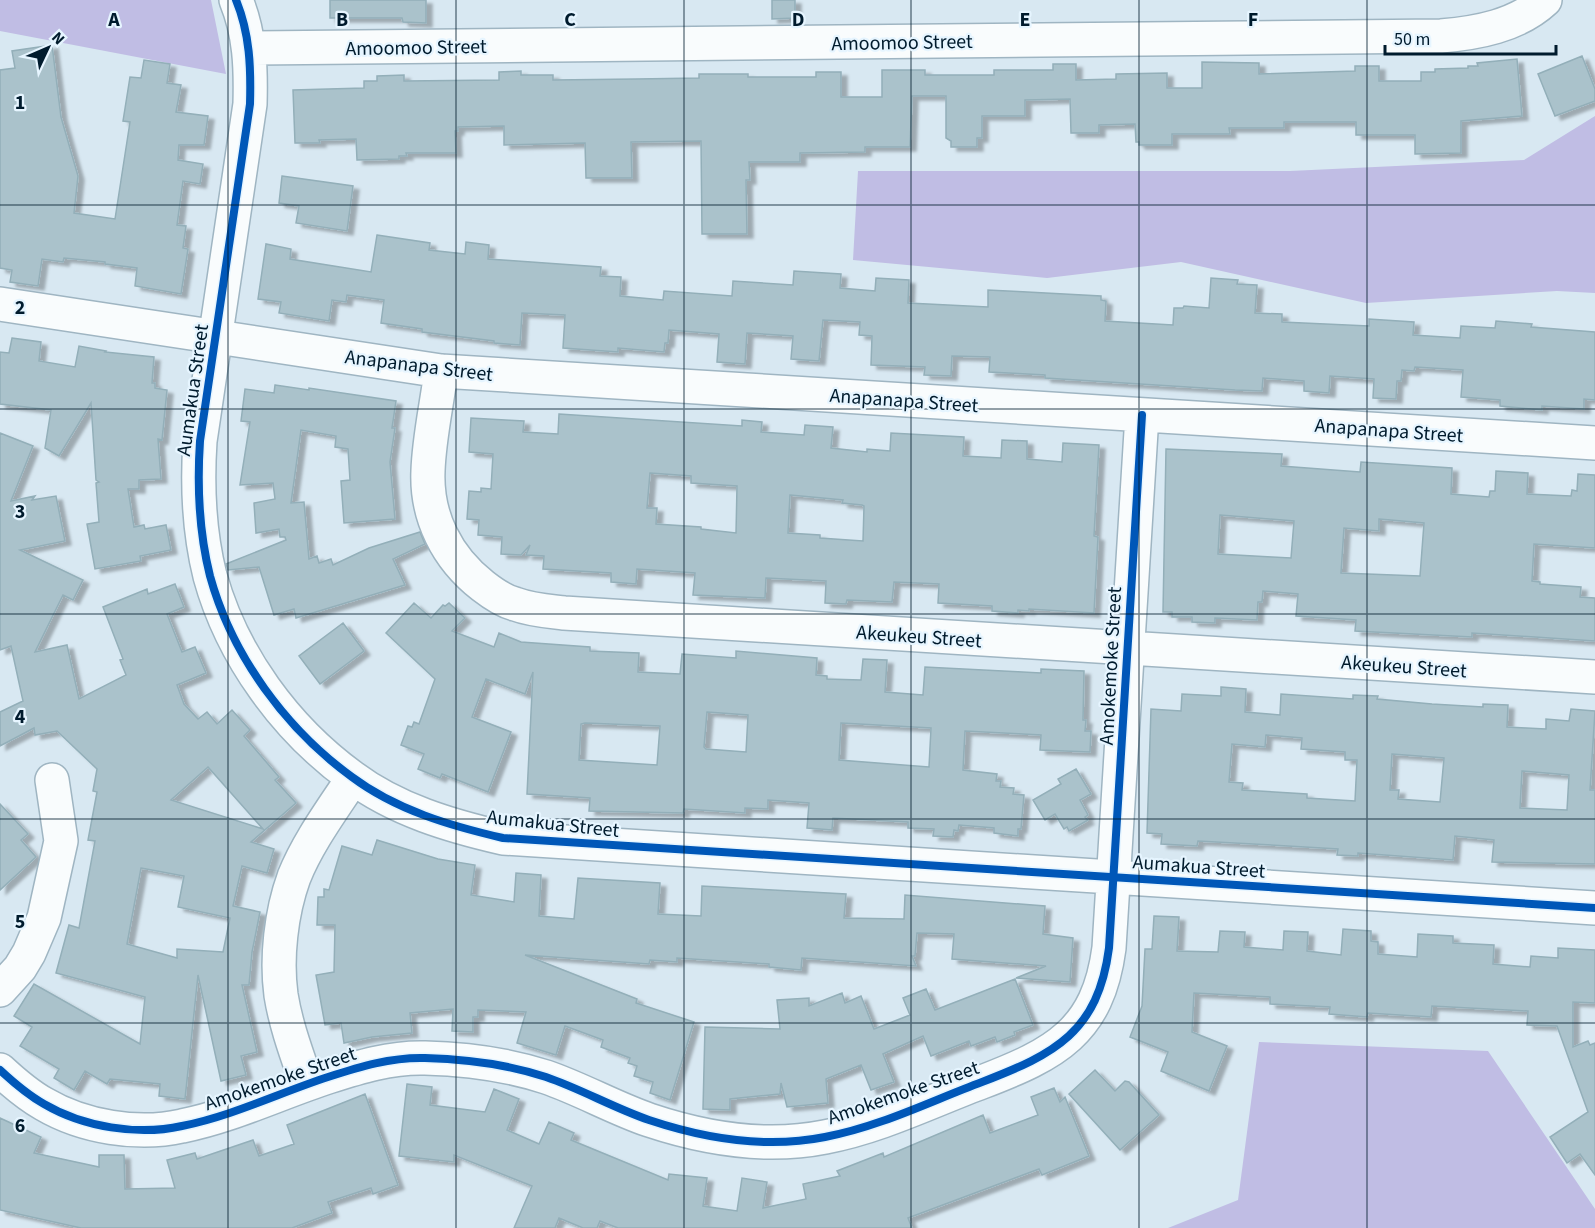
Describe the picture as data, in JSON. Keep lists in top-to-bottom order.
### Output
{
  "streets": {
    "street": [
      "Amoomoo Street",
      "Anapanapa Street",
      "Aumakua Street",
      "Akeukeu Street",
      "Amokemoke Street"
    ]
  },
  "crossings": [
    ["Amoomoo Street", "Aumakua Street"],
    ["Anapanapa Street", "Aumakua Street"],
    ["Anapanapa Street", "Akeukeu Street"],
    ["Anapanapa Street", "Amokemoke Street"],
    ["Aumakua Street", "Amokemoke Street"],
    ["Akeukeu Street", "Amokemoke Street"]
  ],
  "scale_bar": "50 m",
  "north": "top right",
  "grid": {
    "columns": [
      "A",
      "B",
      "C",
      "D",
      "E",
      "F"
    ],
    "rows": [
      "1",
      "2",
      "3",
      "4",
      "5",
      "6"
    ]
  }
}
